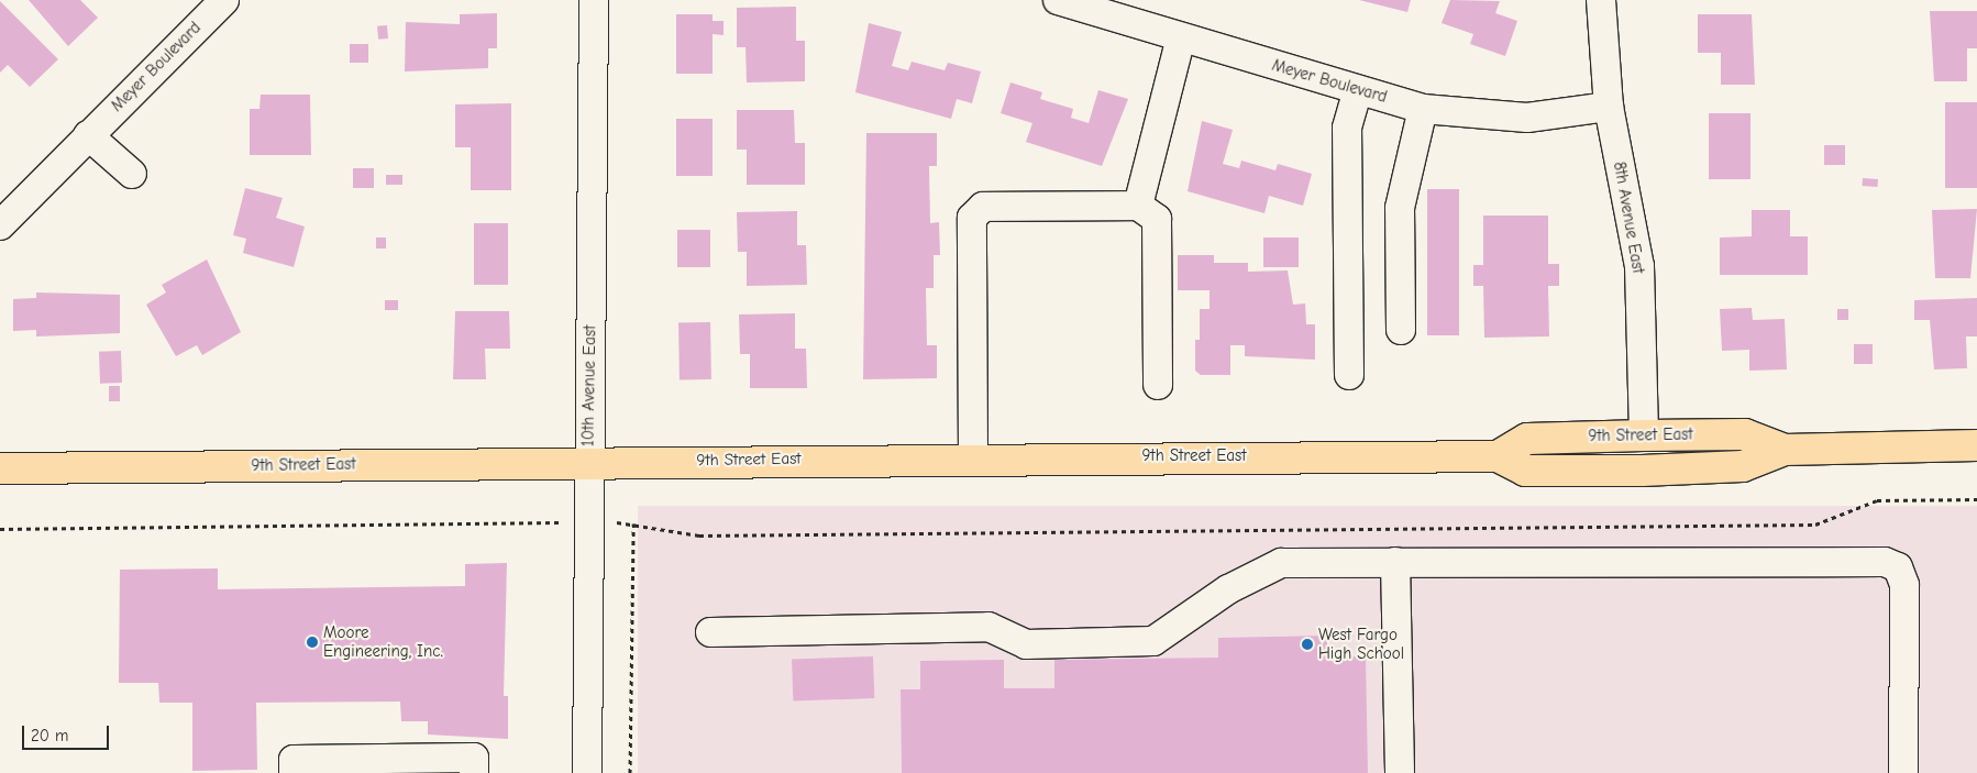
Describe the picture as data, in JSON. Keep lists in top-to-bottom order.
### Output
{
  "streets": {
    "main road": ["9th Street East"],
    "street": ["Meyer Boulevard", "8th Avenue East", "10th Avenue East"]
  },
  "crossings": [
    ["Meyer Boulevard", "8th Avenue East"],
    ["8th Avenue East", "9th Street East"],
    ["10th Avenue East", "9th Street East"]
  ],
  "places": ["Moore Engineering, Inc.", "West Fargo High School"],
  "scale_bar": "20 m"
}
